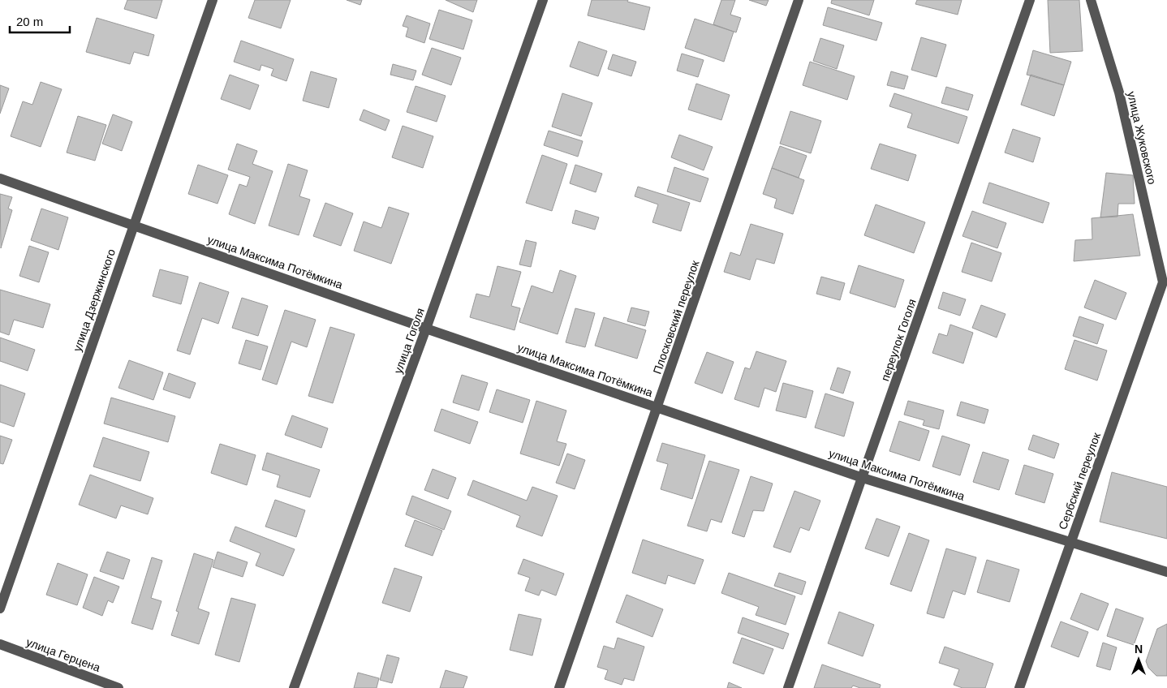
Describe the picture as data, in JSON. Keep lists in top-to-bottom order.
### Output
{
  "streets": {
    "street": [
      "улица Жуковского",
      "улица Максима Потёмкина",
      "улица Дзержинского",
      "Плосковский переулок",
      "переулок Гоголя",
      "улица Гоголя",
      "Сербский переулок",
      "улица Герцена"
    ]
  },
  "crossings": [
    ["улица Жуковского", "Сербский переулок"],
    ["улица Максима Потёмкина", "улица Дзержинского"],
    ["улица Максима Потёмкина", "Плосковский переулок"],
    ["улица Максима Потёмкина", "переулок Гоголя"],
    ["улица Максима Потёмкина", "улица Гоголя"],
    ["улица Максима Потёмкина", "Сербский переулок"]
  ],
  "scale_bar": "20 m",
  "north": "top"
}
